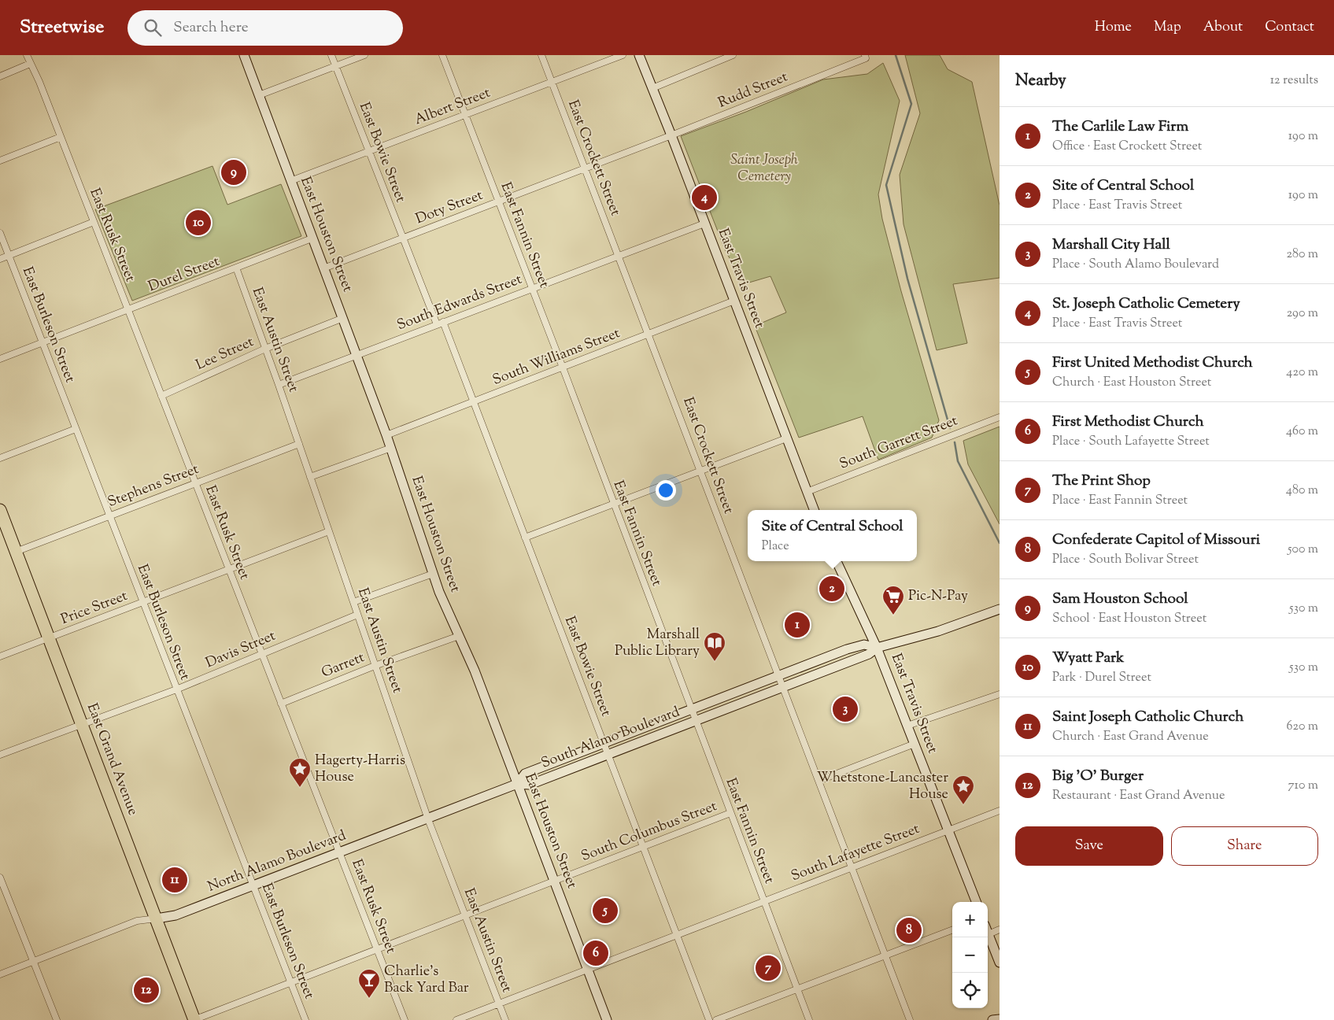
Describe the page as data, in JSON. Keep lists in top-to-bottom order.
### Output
{
  "streets": {
    "highway": ["East Grand Avenue"],
    "street": [
      "Rudd Street",
      "Albert Street",
      "East Bowie Street",
      "East Crockett Street",
      "Doty Street",
      "East Houston Street",
      "East Rusk Street",
      "East Fannin Street",
      "Durel Street",
      "East Travis Street",
      "South Edwards Street",
      "East Burleson Street",
      "East Austin Street",
      "Lee Street",
      "South Williams Street",
      "South Garrett Street",
      "Stephens Street",
      "Price Street",
      "Davis Street",
      "Garrett",
      "South Alamo Boulevard",
      "South Columbus Street",
      "South Lafayette Street",
      "North Alamo Boulevard"
    ]
  },
  "crossings": [
    ["Rudd Street", "Doty Street"],
    ["Rudd Street", "East Travis Street"],
    ["Albert Street", "East Bowie Street"],
    ["Albert Street", "East Crockett Street"],
    ["Albert Street", "East Houston Street"],
    ["Albert Street", "East Fannin Street"],
    ["East Bowie Street", "Doty Street"],
    ["East Bowie Street", "South Edwards Street"],
    ["East Bowie Street", "South Williams Street"],
    ["East Bowie Street", "South Alamo Boulevard"],
    ["East Bowie Street", "South Columbus Street"],
    ["East Bowie Street", "South Lafayette Street"],
    ["East Crockett Street", "Doty Street"],
    ["East Crockett Street", "South Edwards Street"],
    ["East Crockett Street", "South Williams Street"],
    ["East Crockett Street", "South Alamo Boulevard"],
    ["East Crockett Street", "South Lafayette Street"],
    ["Doty Street", "East Houston Street"],
    ["Doty Street", "East Fannin Street"],
    ["Doty Street", "East Travis Street"],
    ["East Houston Street", "Durel Street"],
    ["East Houston Street", "South Edwards Street"],
    ["East Houston Street", "Lee Street"],
    ["East Houston Street", "South Williams Street"],
    ["East Houston Street", "Garrett"],
    ["East Houston Street", "South Alamo Boulevard"],
    ["East Houston Street", "South Columbus Street"],
    ["East Houston Street", "South Lafayette Street"],
    ["East Houston Street", "North Alamo Boulevard"],
    ["East Rusk Street", "Durel Street"],
    ["East Rusk Street", "Lee Street"],
    ["East Rusk Street", "Stephens Street"],
    ["East Rusk Street", "Price Street"],
    ["East Rusk Street", "Davis Street"],
    ["East Rusk Street", "Garrett"],
    ["East Rusk Street", "South Columbus Street"],
    ["East Rusk Street", "North Alamo Boulevard"],
    ["East Fannin Street", "South Edwards Street"],
    ["East Fannin Street", "South Williams Street"],
    ["East Fannin Street", "South Alamo Boulevard"],
    ["East Fannin Street", "South Columbus Street"],
    ["East Fannin Street", "South Lafayette Street"],
    ["Durel Street", "East Burleson Street"],
    ["Durel Street", "East Austin Street"],
    ["East Travis Street", "South Edwards Street"],
    ["East Travis Street", "South Williams Street"],
    ["East Travis Street", "South Garrett Street"],
    ["East Travis Street", "South Alamo Boulevard"],
    ["East Travis Street", "South Lafayette Street"],
    ["South Edwards Street", "East Austin Street"],
    ["East Burleson Street", "Stephens Street"],
    ["East Burleson Street", "Price Street"],
    ["East Burleson Street", "Davis Street"],
    ["East Burleson Street", "South Columbus Street"],
    ["East Burleson Street", "North Alamo Boulevard"],
    ["East Austin Street", "Lee Street"],
    ["East Austin Street", "Stephens Street"],
    ["East Austin Street", "Price Street"],
    ["East Austin Street", "Davis Street"],
    ["East Austin Street", "Garrett"],
    ["East Austin Street", "South Columbus Street"],
    ["East Austin Street", "South Lafayette Street"],
    ["East Austin Street", "North Alamo Boulevard"],
    ["Stephens Street", "East Grand Avenue"],
    ["Price Street", "East Grand Avenue"],
    ["Davis Street", "East Grand Avenue"],
    ["South Alamo Boulevard", "North Alamo Boulevard"],
    ["East Grand Avenue", "South Columbus Street"],
    ["East Grand Avenue", "North Alamo Boulevard"]
  ],
  "parks": ["Saint Joseph Cemetery"],
  "places": {
    "supermarket": ["Pic-N-Pay"],
    "library": ["Marshall Public Library"],
    "place": ["Hagerty-Harris House", "Whetstone-Lancaster House"],
    "bar": ["Charlie's Back Yard Bar"]
  },
  "page": {
    "header": "Streetwise",
    "search": "Search here",
    "nav": [
      "Home",
      "Map",
      "About",
      "Contact"
    ],
    "heading": ["Nearby", "12 results"],
    "list": [
      {
        "mark": "1",
        "name": "The Carlile Law Firm",
        "note": "Office · East Crockett Street",
        "value": "190 m"
      },
      {
        "mark": "2",
        "name": "Site of Central School",
        "note": "Place · East Travis Street",
        "value": "190 m"
      },
      {
        "mark": "3",
        "name": "Marshall City Hall",
        "note": "Place · South Alamo Boulevard",
        "value": "280 m"
      },
      {
        "mark": "4",
        "name": "St. Joseph Catholic Cemetery",
        "note": "Place · East Travis Street",
        "value": "290 m"
      },
      {
        "mark": "5",
        "name": "First United Methodist Church",
        "note": "Church · East Houston Street",
        "value": "420 m"
      },
      {
        "mark": "6",
        "name": "First Methodist Church",
        "note": "Place · South Lafayette Street",
        "value": "460 m"
      },
      {
        "mark": "7",
        "name": "The Print Shop",
        "note": "Place · East Fannin Street",
        "value": "480 m"
      },
      {
        "mark": "8",
        "name": "Confederate Capitol of Missouri",
        "note": "Place · South Bolivar Street",
        "value": "500 m"
      },
      {
        "mark": "9",
        "name": "Sam Houston School",
        "note": "School · East Houston Street",
        "value": "530 m"
      },
      {
        "mark": "10",
        "name": "Wyatt Park",
        "note": "Park · Durel Street",
        "value": "530 m"
      },
      {
        "mark": "11",
        "name": "Saint Joseph Catholic Church",
        "note": "Church · East Grand Avenue",
        "value": "620 m"
      },
      {
        "mark": "12",
        "name": "Big 'O' Burger",
        "note": "Restaurant · East Grand Avenue",
        "value": "710 m"
      }
    ],
    "pins": [
      "9",
      "4",
      "10",
      "2",
      "1",
      "3",
      "11",
      "5",
      "8",
      "6",
      "7",
      "12"
    ],
    "popup": ["Site of Central School", "Place"],
    "buttons": ["Save", "Share"],
    "map_buttons": ["+", "−"]
  }
}
